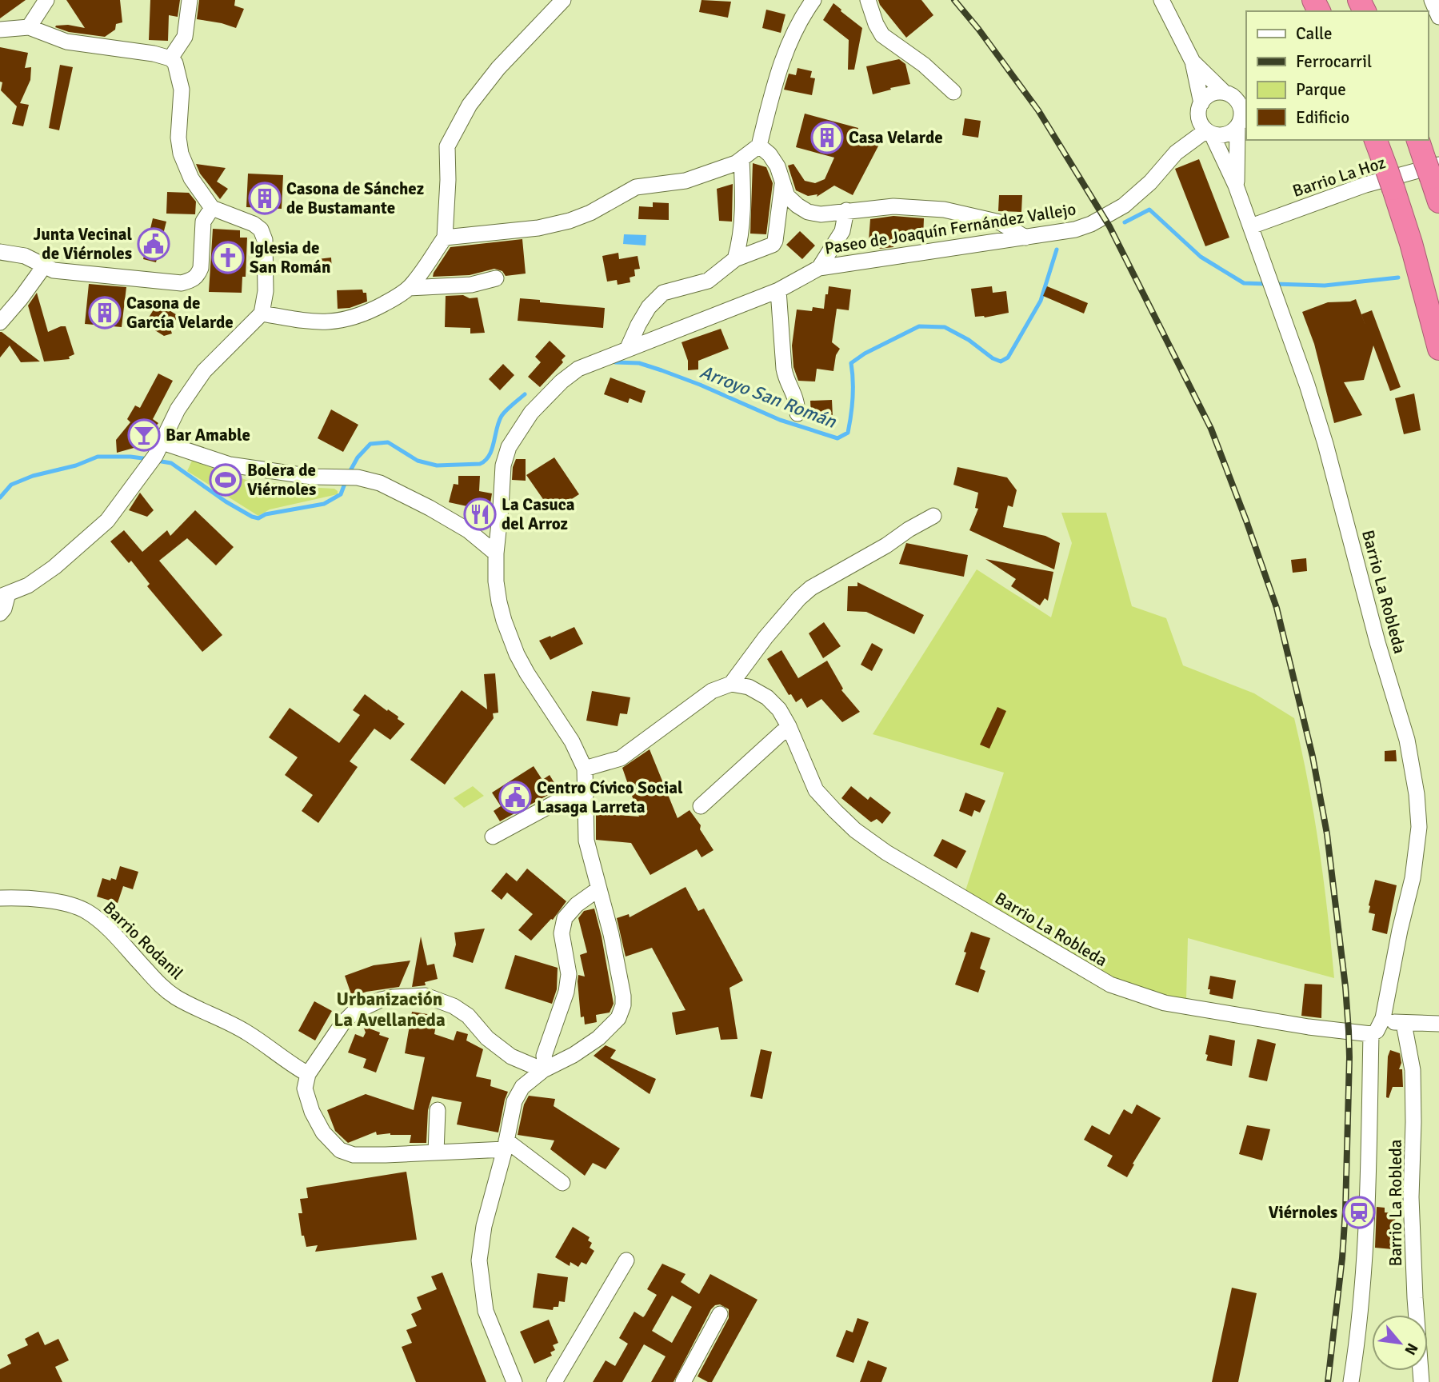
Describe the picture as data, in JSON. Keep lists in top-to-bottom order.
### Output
{
  "streets": {
    "street": [
      "Barrio La Hoz",
      "Paseo de Joaquín Fernández Vallejo",
      "Barrio La Robleda",
      "Barrio Rodanil"
    ]
  },
  "crossings": [
    ["Barrio La Hoz", "Barrio La Robleda"],
    ["Paseo de Joaquín Fernández Vallejo", "Barrio La Robleda"]
  ],
  "districts": ["Urbanización La Avellaneda"],
  "water": ["Arroyo San Román"],
  "places": {
    "building": ["Casa Velarde", "Casona de Sánchez de Bustamante", "Casona de García Velarde"],
    "public building": ["Junta Vecinal de Viérnoles", "Centro Cívico Social Lasaga Larreta"],
    "church": ["Iglesia de San Román"],
    "bar": ["Bar Amable"],
    "sports": ["Bolera de Viérnoles"],
    "restaurant": ["La Casuca del Arroz"],
    "station": ["Viérnoles"]
  },
  "legend": [
    "Calle",
    "Ferrocarril",
    "Parque",
    "Edificio"
  ],
  "north": "bottom right"
}
